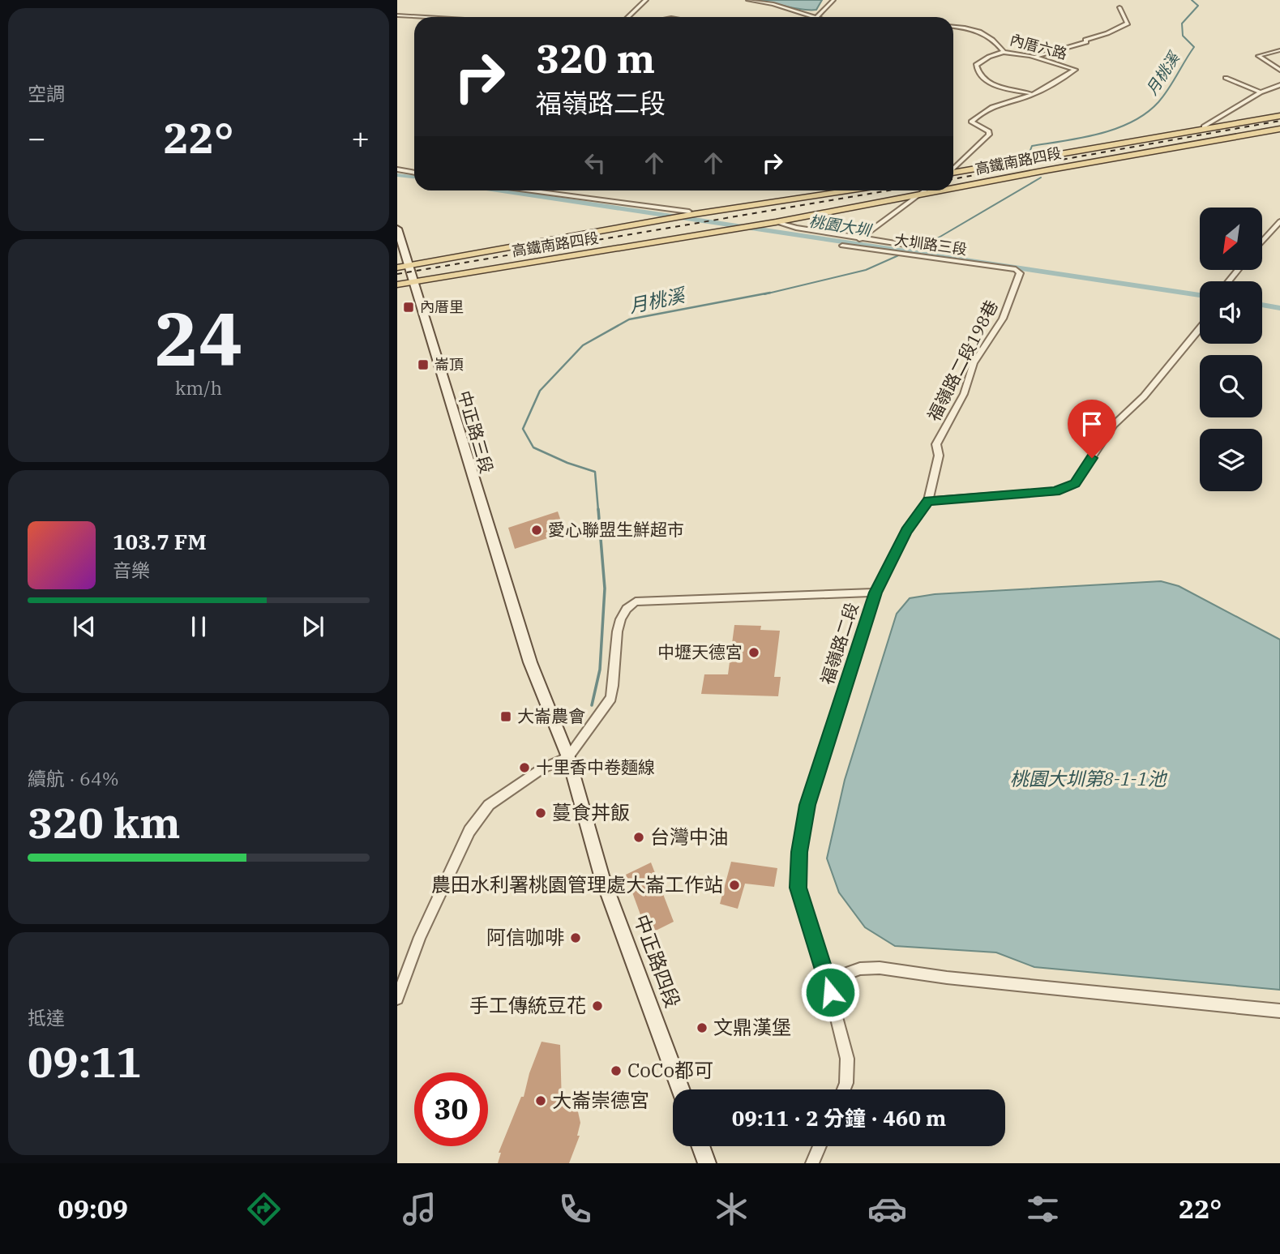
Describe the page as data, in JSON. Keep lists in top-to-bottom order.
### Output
{
  "streets": {
    "main road": ["高鐵南路四段", "中正路三段", "中正路四段"],
    "street": [
      "內厝六路",
      "大圳路三段",
      "福嶺路二段198巷",
      "福嶺路二段"
    ]
  },
  "crossings": [
    ["高鐵南路四段", "大圳路三段"],
    ["高鐵南路四段", "中正路三段"],
    ["大圳路三段", "福嶺路二段198巷"],
    ["福嶺路二段198巷", "福嶺路二段"],
    ["中正路三段", "中正路四段"]
  ],
  "water": ["月桃溪", "桃園大圳", "桃園大圳第8-1-1池"],
  "places": {
    "transit": ["內厝里", "崙頂", "大崙農會"],
    "other": [
      "愛心聯盟生鮮超市",
      "中壢天德宮",
      "十里香中卷麵線",
      "蔓食丼飯",
      "台灣中油",
      "農田水利署桃園管理處大崙工作站",
      "阿信咖啡",
      "手工傳統豆花",
      "文鼎漢堡",
      "CoCo都可",
      "大崙崇德宮"
    ]
  },
  "north": "bottom left",
  "page": {
    "tile": [
      "空調",
      ["24", "km/h"],
      ["續航 · 64%", "320 km"],
      ["抵達", "09:11"]
    ],
    "turn": ["320 m", "福嶺路二段"],
    "heat": ["−", "22°", "+"],
    "song": ["103.7 FM", "音樂"],
    "limit": "30",
    "trip": "09:11 · 2 分鐘 · 460 m",
    "tabs": ["09:09", "22°"]
  }
}
